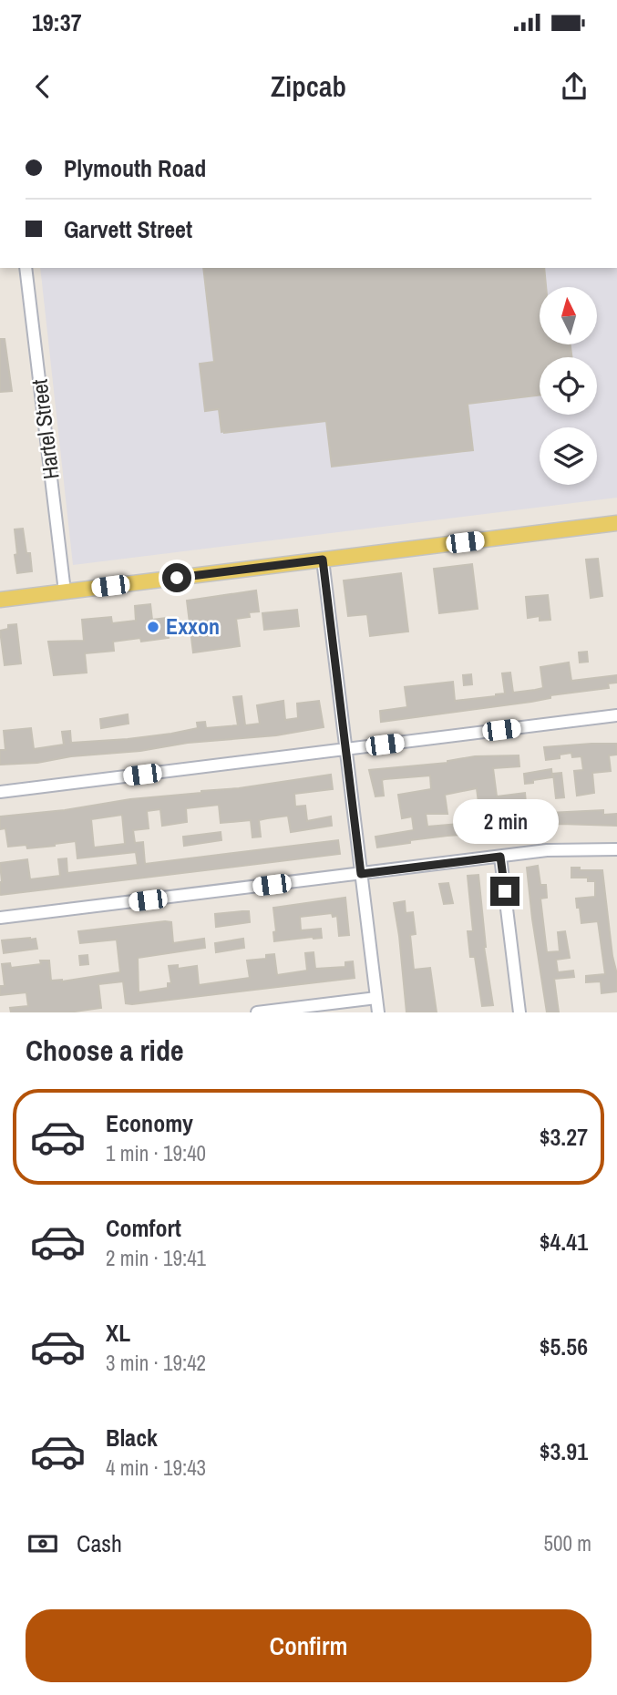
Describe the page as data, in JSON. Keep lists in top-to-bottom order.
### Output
{
  "streets": {
    "street": ["Hartel Street"]
  },
  "places": ["Exxon"],
  "north": "top",
  "page": {
    "status": "19:37",
    "header": "Zipcab",
    "banner": ["Plymouth Road", "Garvett Street"],
    "bubble": "2 min",
    "heading": "Choose a ride",
    "list": [
      {
        "name": "Economy",
        "note": "1 min · 19:40",
        "value": "$3.27"
      },
      {
        "name": "Comfort",
        "note": "2 min · 19:41",
        "value": "$4.41"
      },
      {
        "name": "XL",
        "note": "3 min · 19:42",
        "value": "$5.56"
      },
      {
        "name": "Black",
        "note": "4 min · 19:43",
        "value": "$3.91"
      }
    ],
    "pay": ["Cash", "500 m"],
    "buttons": "Confirm"
  }
}
